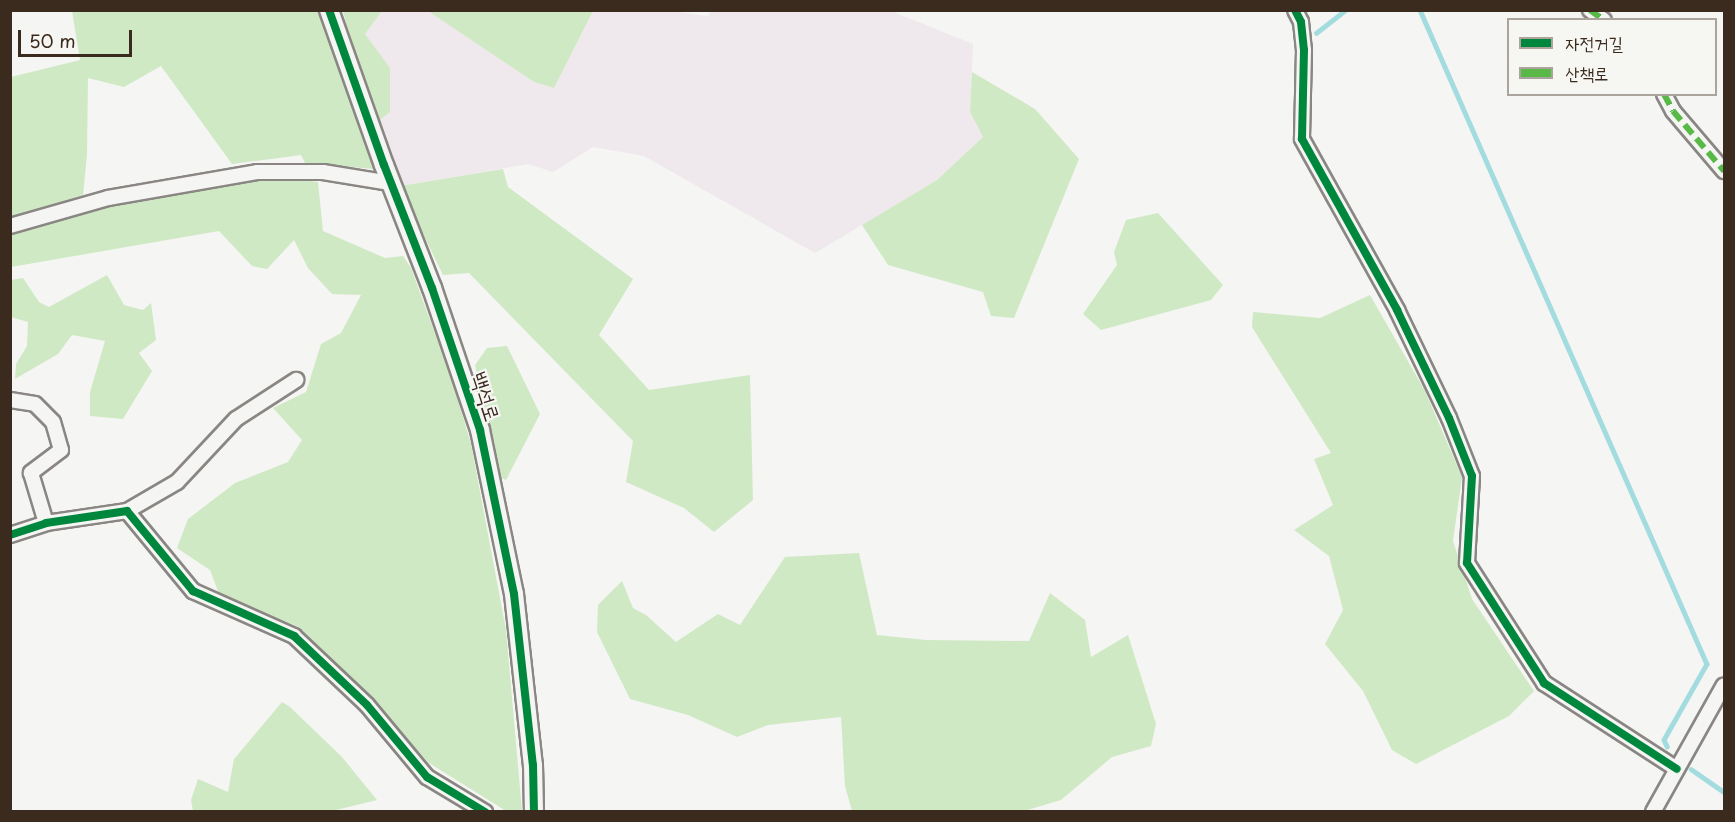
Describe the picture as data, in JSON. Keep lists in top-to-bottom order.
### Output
{
  "streets": {
    "street": ["백석로"]
  },
  "legend": ["자전거길", "산책로"],
  "scale_bar": "50 m"
}
